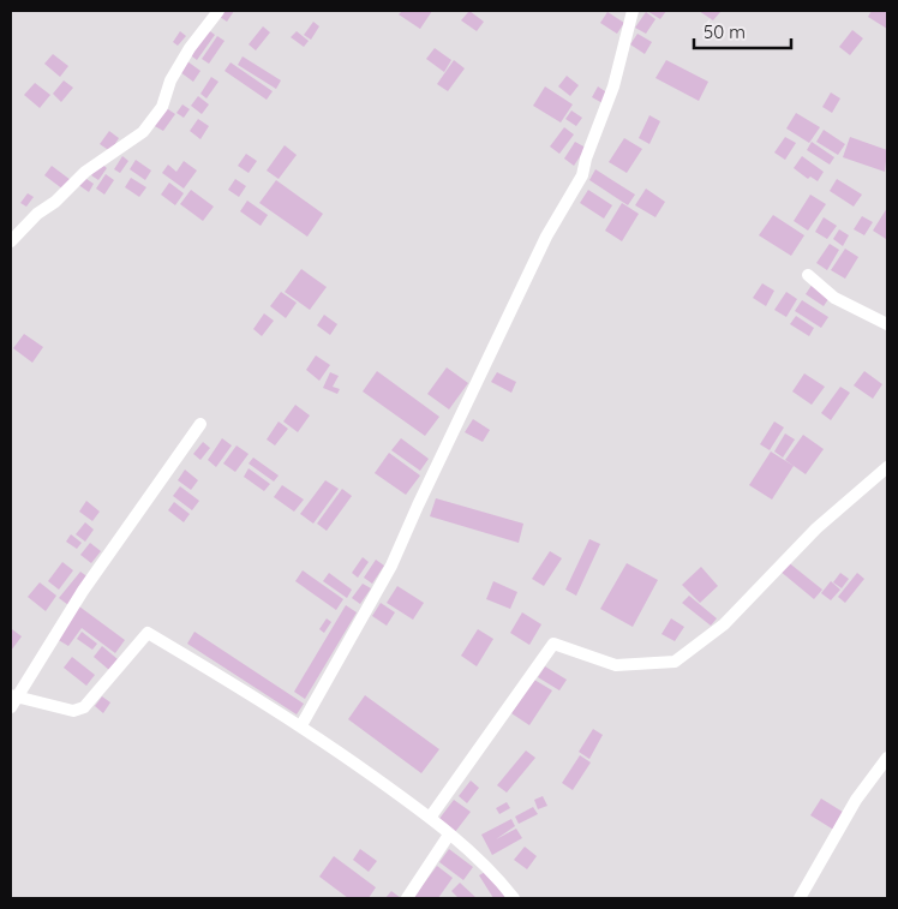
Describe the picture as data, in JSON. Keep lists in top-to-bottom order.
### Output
{
  "scale_bar": "50 m"
}
